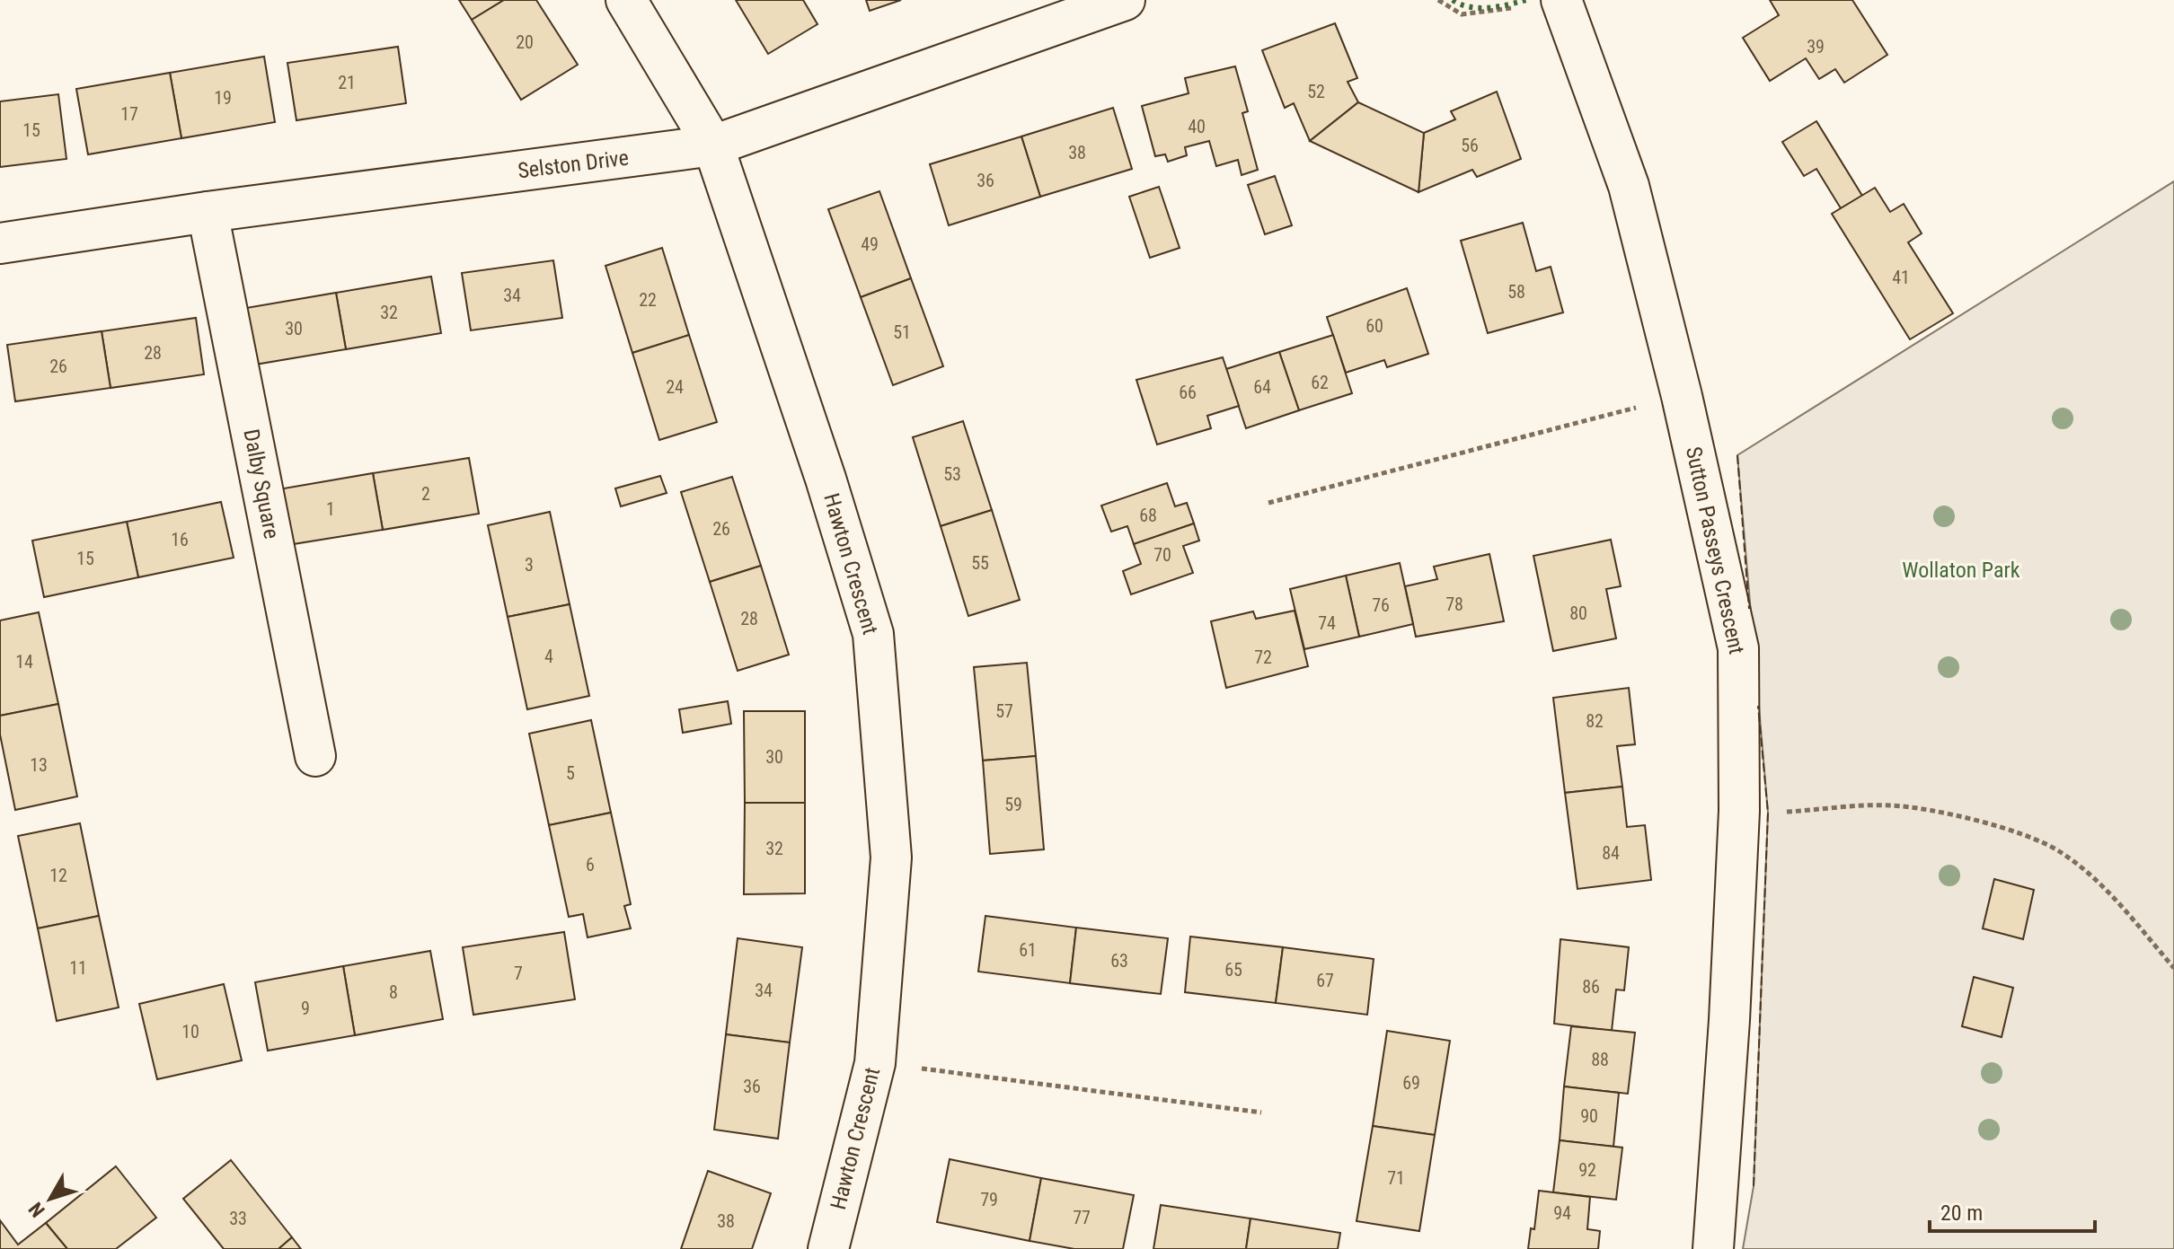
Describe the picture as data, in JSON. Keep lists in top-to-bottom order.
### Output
{
  "streets": {
    "street": [
      "Selston Drive",
      "Dalby Square",
      "Sutton Passeys Crescent",
      "Hawton Crescent"
    ]
  },
  "crossings": [
    ["Selston Drive", "Dalby Square"],
    ["Selston Drive", "Hawton Crescent"]
  ],
  "parks": ["Wollaton Park"],
  "house_numbers": [
    "20",
    "39",
    "21",
    "52",
    "19",
    "17",
    "40",
    "15",
    "56",
    "38",
    "36",
    "49",
    "41",
    "58",
    "34",
    "22",
    "32",
    "60",
    "30",
    "51",
    "28",
    "26",
    "62",
    "24",
    "64",
    "66",
    "53",
    "2",
    "1",
    "68",
    "26",
    "16",
    "70",
    "15",
    "55",
    "3",
    "78",
    "76",
    "80",
    "28",
    "74",
    "4",
    "72",
    "14",
    "57",
    "82",
    "30",
    "13",
    "5",
    "59",
    "32",
    "84",
    "6",
    "12",
    "61",
    "63",
    "11",
    "65",
    "7",
    "67",
    "86",
    "34",
    "8",
    "9",
    "10",
    "88",
    "69",
    "36",
    "90",
    "92",
    "71",
    "79",
    "94",
    "77",
    "33",
    "38"
  ],
  "scale_bar": "20 m",
  "north": "bottom left"
}
